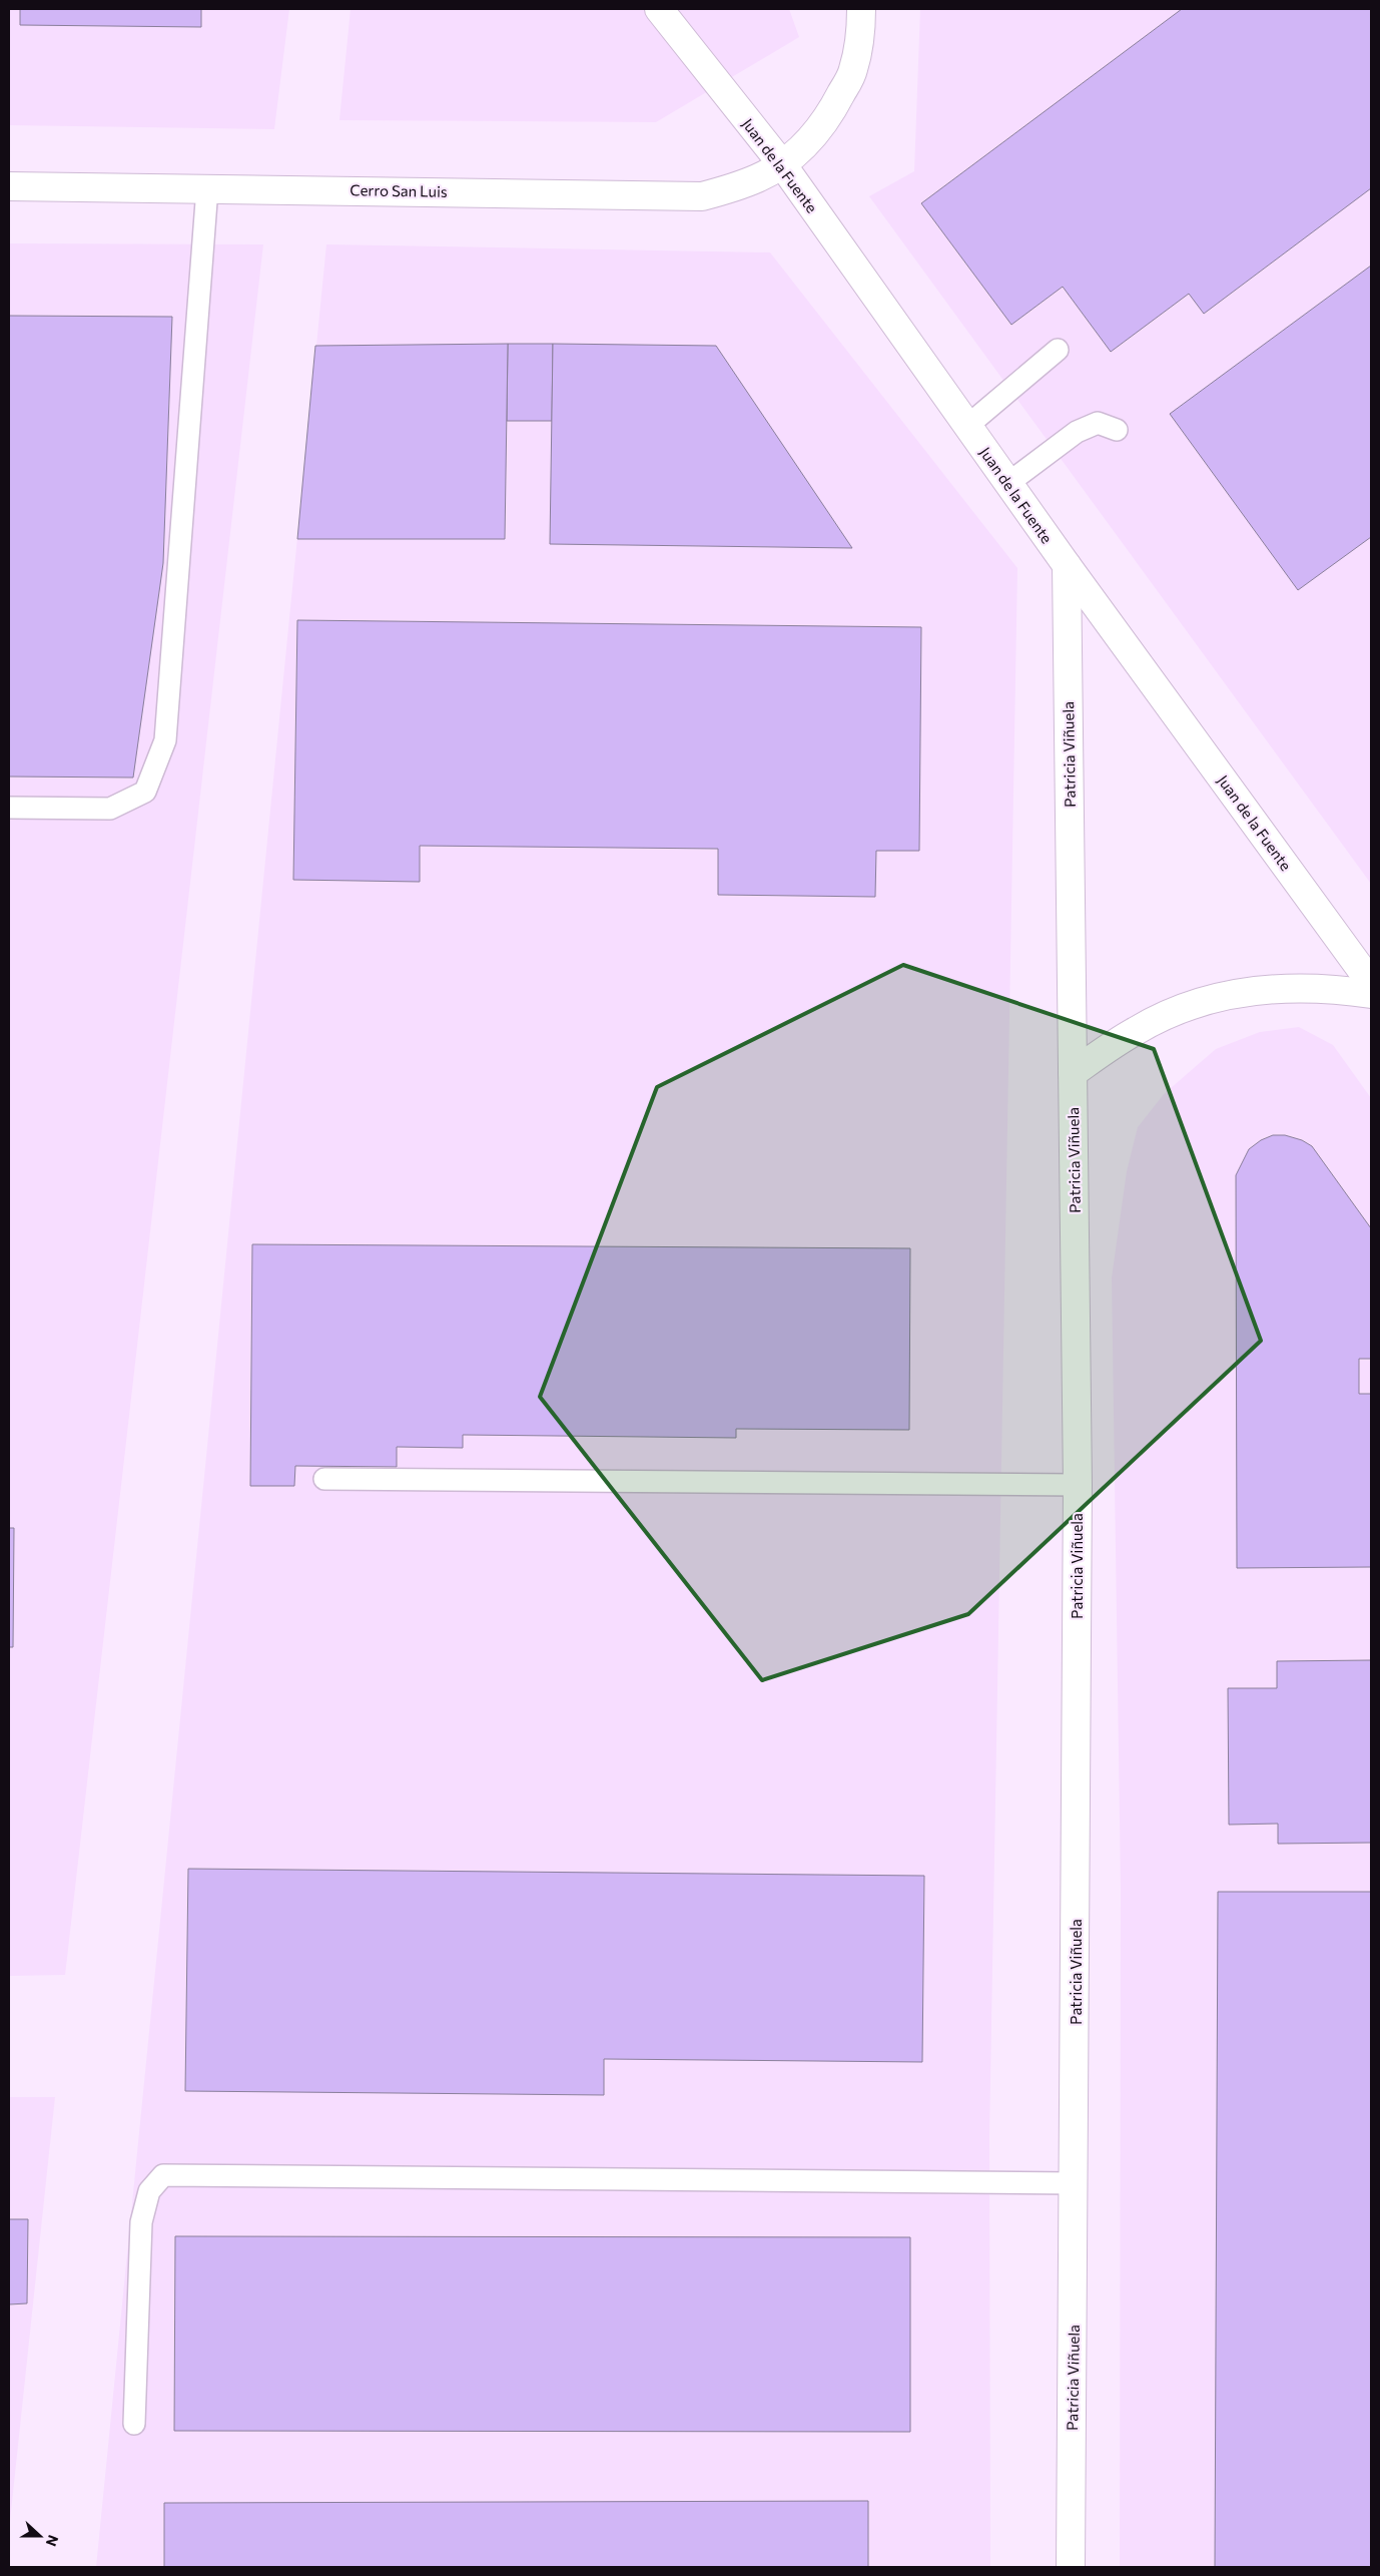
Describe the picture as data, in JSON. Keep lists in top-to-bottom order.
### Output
{
  "streets": {
    "street": ["Juan de la Fuente", "Cerro San Luis", "Patricia Viñuela"]
  },
  "crossings": [
    ["Juan de la Fuente", "Cerro San Luis"],
    ["Juan de la Fuente", "Patricia Viñuela"]
  ],
  "north": "right"
}
